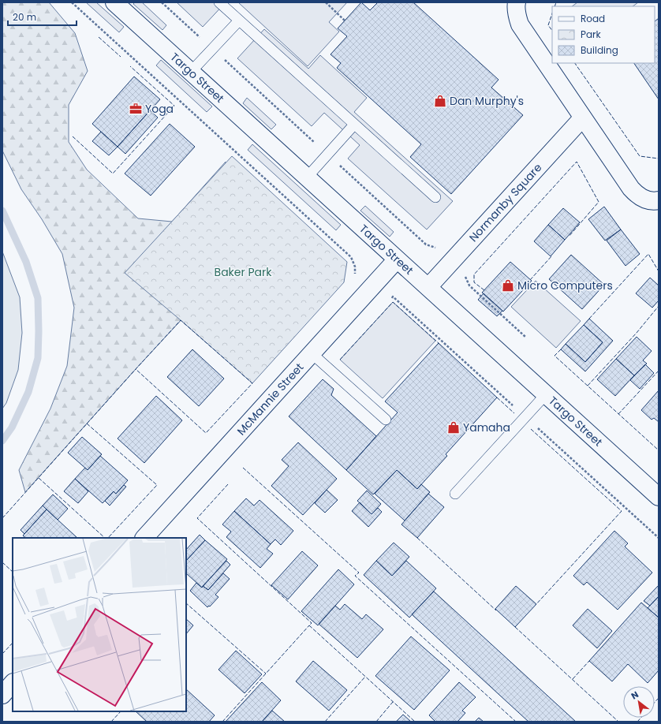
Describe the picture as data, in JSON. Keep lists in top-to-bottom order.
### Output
{
  "streets": {
    "street": ["Targo Street", "Normanby Square", "McMannie Street"]
  },
  "crossings": [
    ["Targo Street", "Normanby Square"],
    ["Targo Street", "McMannie Street"]
  ],
  "parks": ["Baker Park"],
  "places": {
    "shop": ["Dan Murphy's", "Micro Computers", "Yamaha"],
    "office": ["Yoga"]
  },
  "legend": ["Road", "Park", "Building"],
  "scale_bar": "20 m",
  "north": "top left"
}
